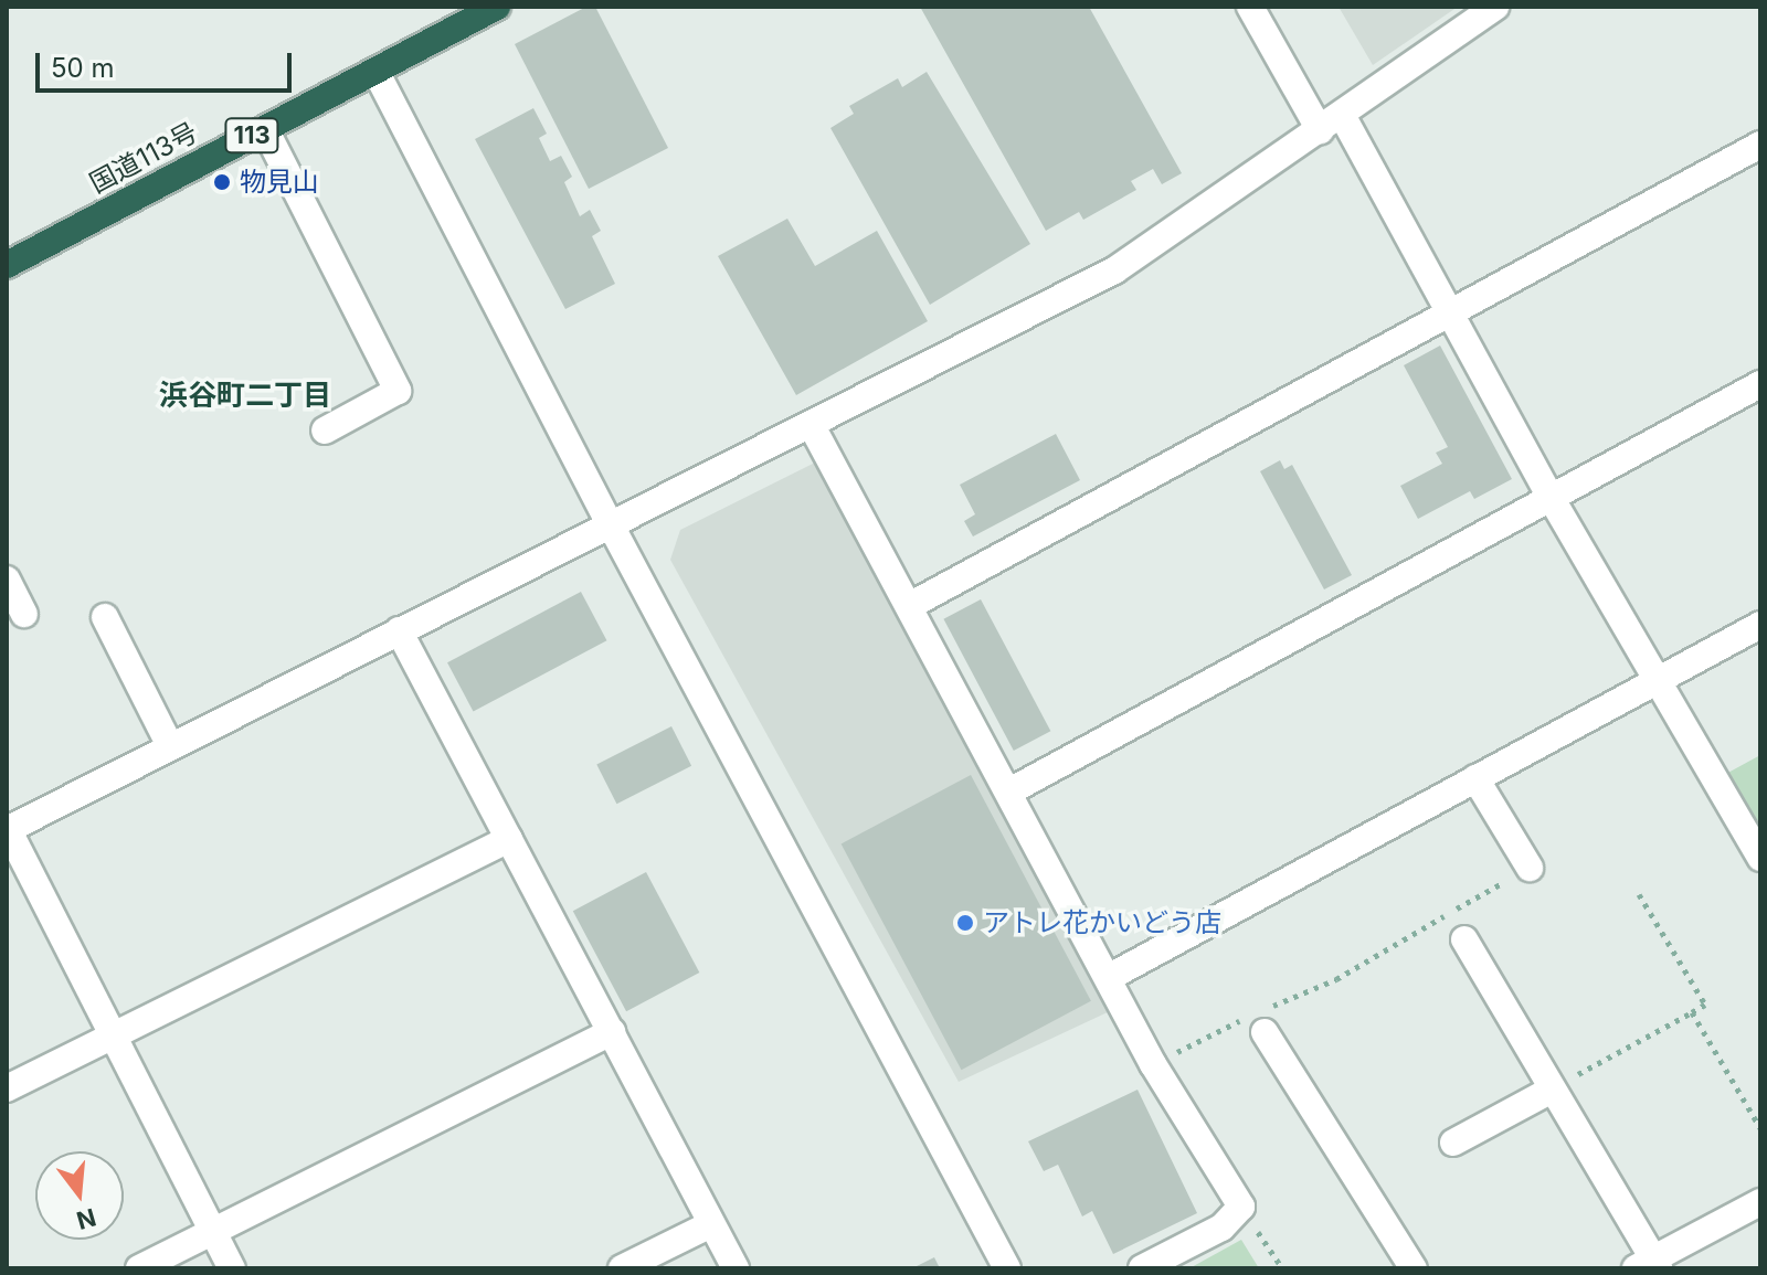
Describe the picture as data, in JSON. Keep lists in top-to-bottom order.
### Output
{
  "streets": {
    "highway": ["113", "国道113号"]
  },
  "districts": ["浜谷町二丁目"],
  "places": ["物見山", "アトレ花かいどう店"],
  "scale_bar": "50 m",
  "north": "bottom"
}
